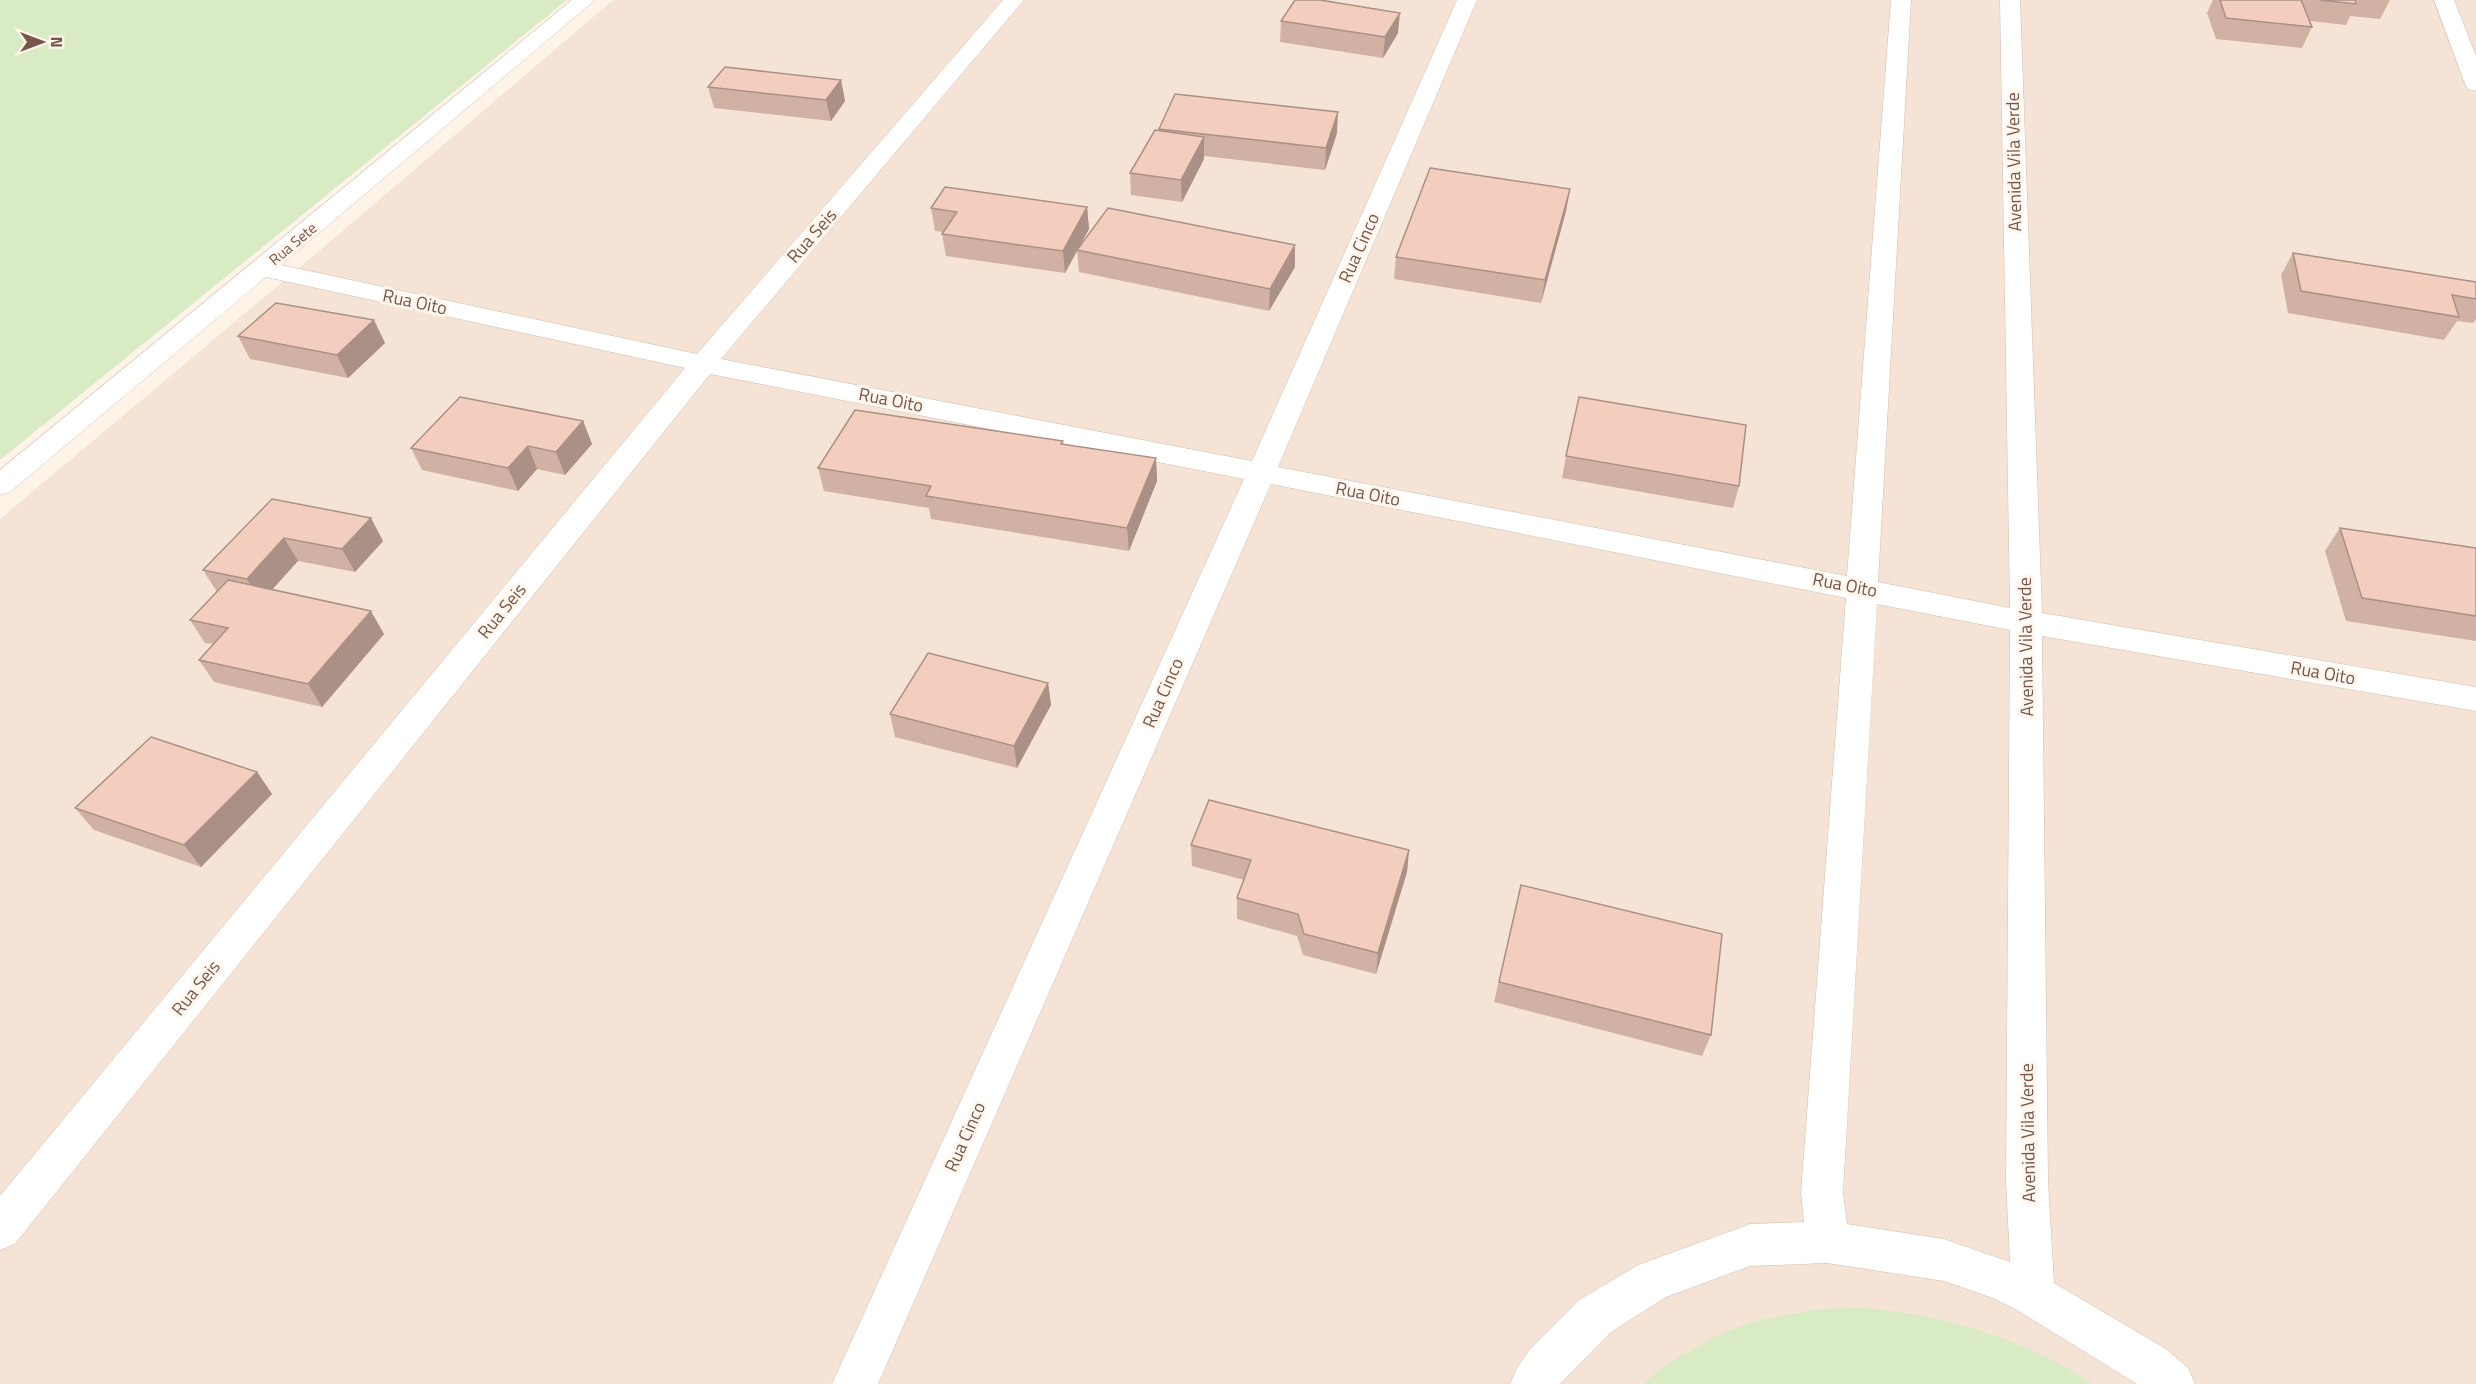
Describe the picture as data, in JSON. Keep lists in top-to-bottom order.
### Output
{
  "streets": {
    "street": [
      "Avenida Vila Verde",
      "Rua Seis",
      "Rua Sete",
      "Rua Cinco",
      "Rua Oito"
    ]
  },
  "crossings": [
    ["Avenida Vila Verde", "Rua Oito"],
    ["Rua Seis", "Rua Oito"],
    ["Rua Sete", "Rua Oito"],
    ["Rua Cinco", "Rua Oito"]
  ],
  "north": "right"
}
